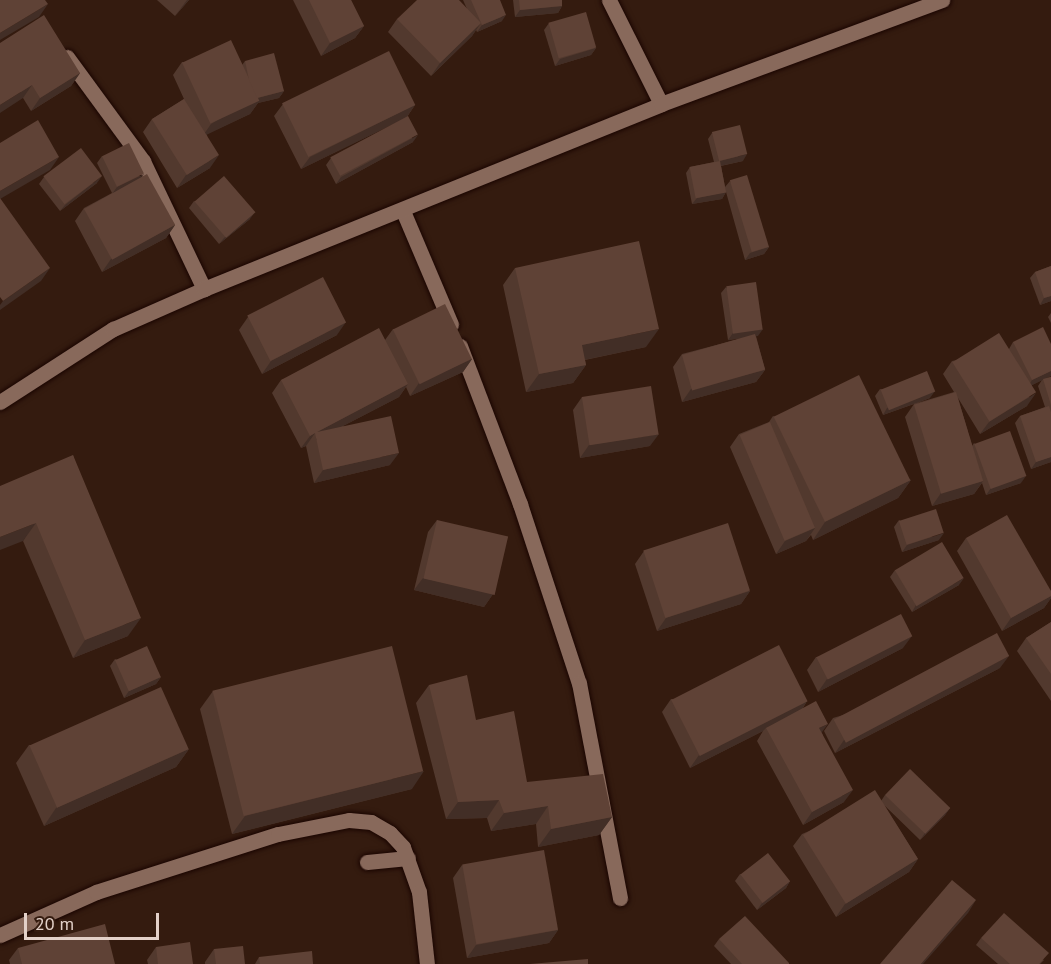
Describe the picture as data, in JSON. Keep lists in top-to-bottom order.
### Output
{
  "scale_bar": "20 m"
}
